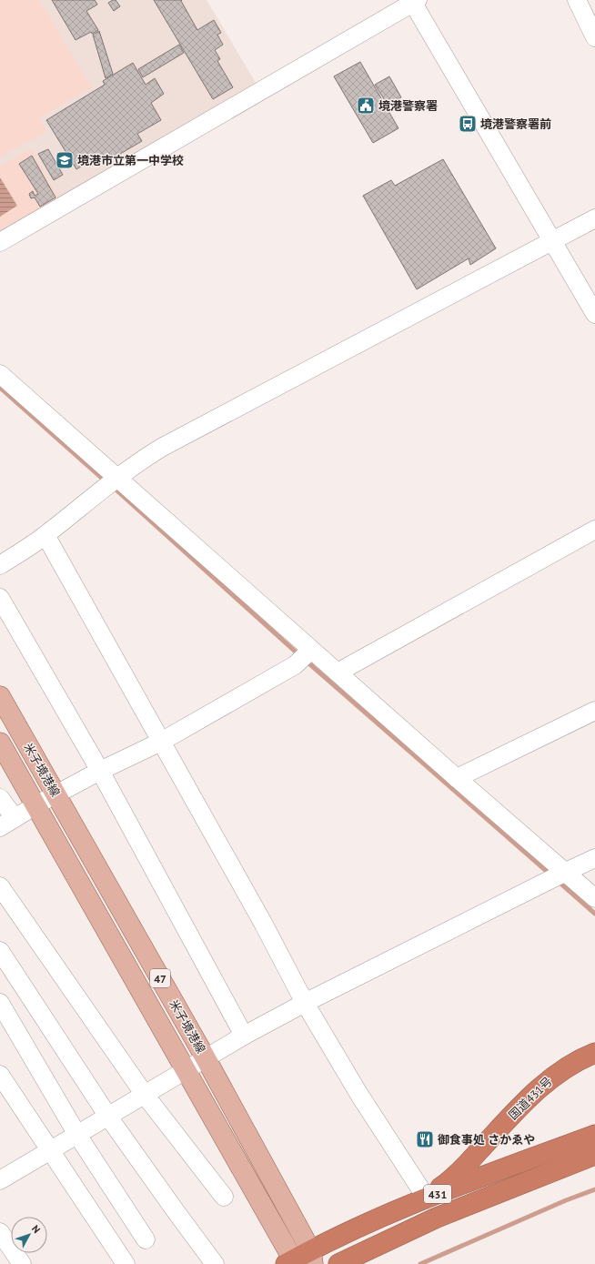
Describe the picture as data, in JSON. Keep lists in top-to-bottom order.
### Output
{
  "streets": {
    "highway": ["国道431号", "431"],
    "main road": ["米子境港線", "47"]
  },
  "crossings": [
    ["米子境港線", "国道431号"]
  ],
  "places": {
    "public building": ["境港警察署"],
    "bus stop": ["境港警察署前"],
    "school or university": ["境港市立第一中学校"],
    "restaurant": ["御食事処 さかゑや"]
  },
  "north": "top right"
}
